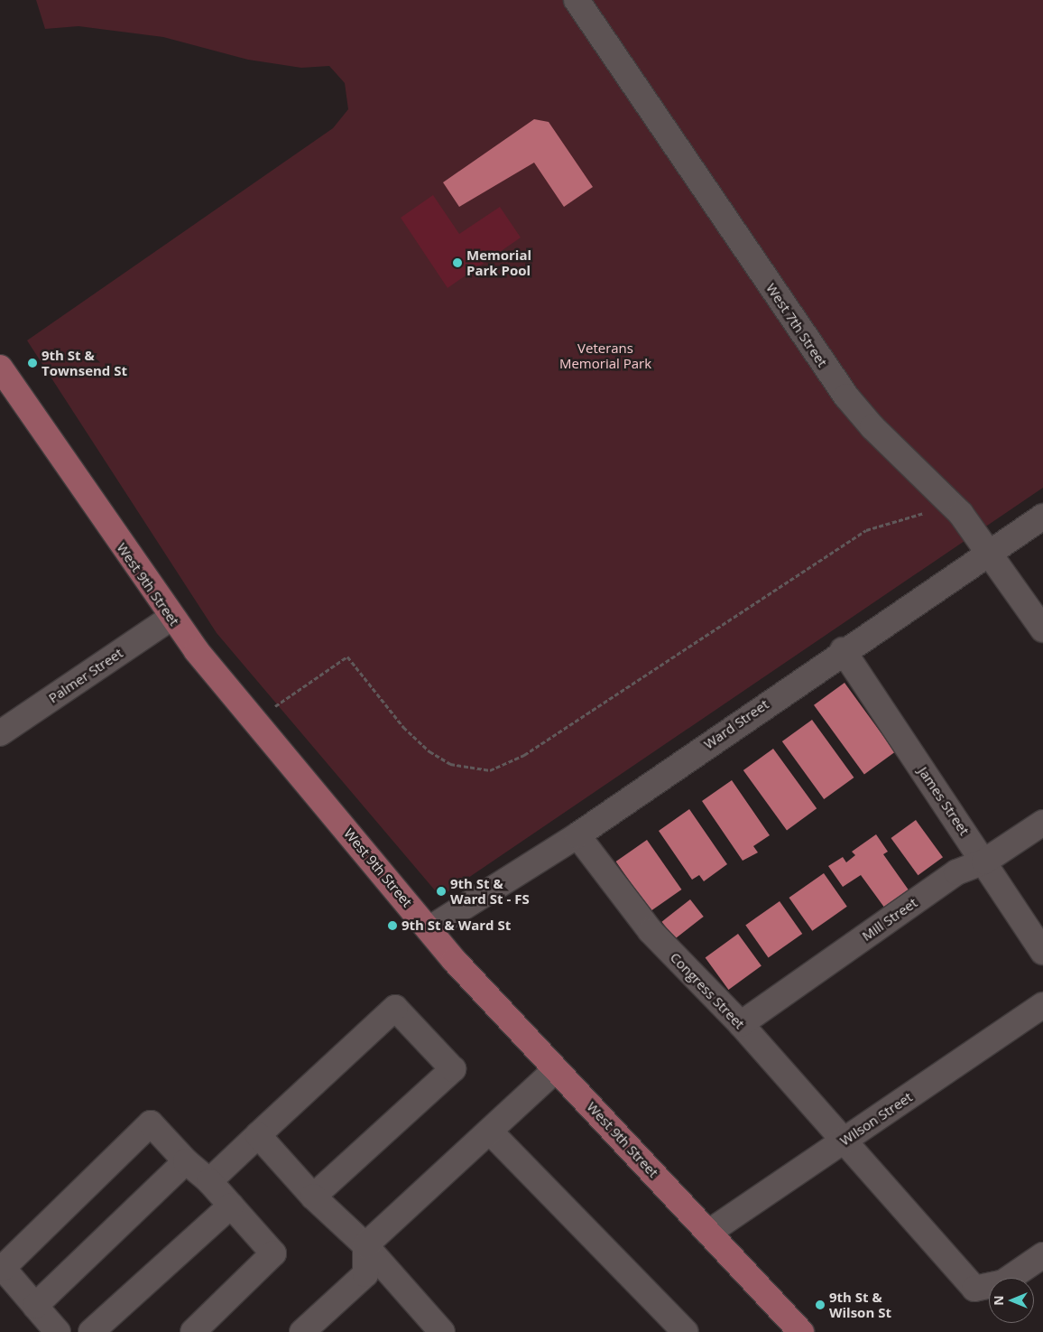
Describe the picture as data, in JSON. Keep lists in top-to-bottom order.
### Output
{
  "streets": {
    "main road": ["West 9th Street"],
    "street": [
      "West 7th Street",
      "Palmer Street",
      "Ward Street",
      "James Street",
      "Mill Street",
      "Congress Street",
      "Wilson Street"
    ]
  },
  "crossings": [
    ["West 7th Street", "Ward Street"],
    ["West 9th Street", "Palmer Street"],
    ["West 9th Street", "Ward Street"],
    ["West 9th Street", "Wilson Street"],
    ["Ward Street", "James Street"],
    ["Ward Street", "Congress Street"],
    ["James Street", "Mill Street"],
    ["Mill Street", "Congress Street"],
    ["Congress Street", "Wilson Street"]
  ],
  "parks": ["Veterans Memorial Park"],
  "places": [
    "Memorial Park Pool",
    "9th St & Townsend St",
    "9th St & Ward St - FS",
    "9th St & Ward St",
    "9th St & Wilson St"
  ],
  "north": "left"
}
